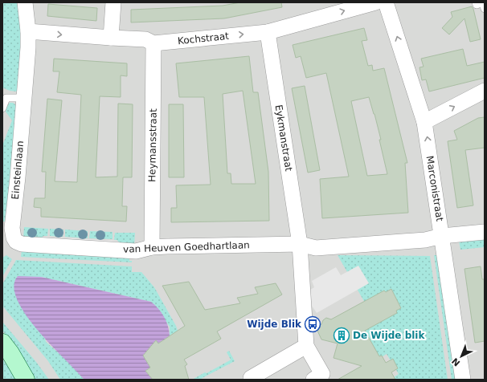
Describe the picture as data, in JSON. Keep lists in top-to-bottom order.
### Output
{
  "streets": {
    "street": [
      "Kochstraat",
      "Eykmanstraat",
      "Heymansstraat",
      "Einsteinlaan",
      "Marconistraat",
      "van Heuven Goedhartlaan"
    ]
  },
  "crossings": [
    ["Kochstraat", "Eykmanstraat"],
    ["Kochstraat", "Heymansstraat"],
    ["Kochstraat", "Einsteinlaan"],
    ["Eykmanstraat", "van Heuven Goedhartlaan"],
    ["Heymansstraat", "van Heuven Goedhartlaan"],
    ["Einsteinlaan", "van Heuven Goedhartlaan"],
    ["Marconistraat", "van Heuven Goedhartlaan"]
  ],
  "one_way": ["Kochstraat", "Marconistraat"],
  "places": {
    "bus stop": ["Wijde Blik"],
    "building": ["De Wijde blik"]
  },
  "north": "bottom left"
}
